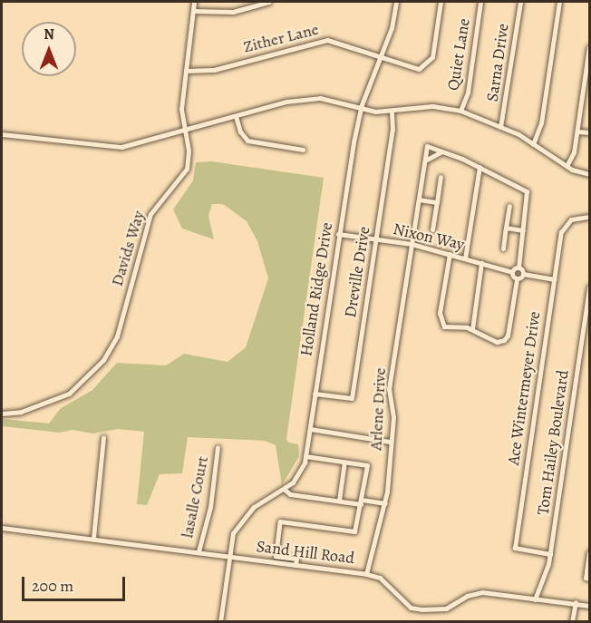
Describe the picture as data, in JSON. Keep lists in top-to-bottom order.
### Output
{
  "streets": {
    "street": [
      "Zither Lane",
      "Quiet Lane",
      "Sarna Drive",
      "Nixon Way",
      "Davids Way",
      "Dreville Drive",
      "Holland Ridge Drive",
      "Ace Wintermeyer Drive",
      "Arlene Drive",
      "Tom Hailey Boulevard",
      "lasalle Court",
      "Sand Hill Road"
    ]
  },
  "crossings": [
    ["Zither Lane", "Davids Way"],
    ["Zither Lane", "Holland Ridge Drive"],
    ["Nixon Way", "Dreville Drive"],
    ["Nixon Way", "Holland Ridge Drive"],
    ["Nixon Way", "Arlene Drive"],
    ["Dreville Drive", "Holland Ridge Drive"],
    ["Holland Ridge Drive", "Sand Hill Road"],
    ["Ace Wintermeyer Drive", "Tom Hailey Boulevard"],
    ["Arlene Drive", "Sand Hill Road"],
    ["Tom Hailey Boulevard", "Sand Hill Road"],
    ["lasalle Court", "Sand Hill Road"]
  ],
  "scale_bar": "200 m",
  "north": "top"
}
